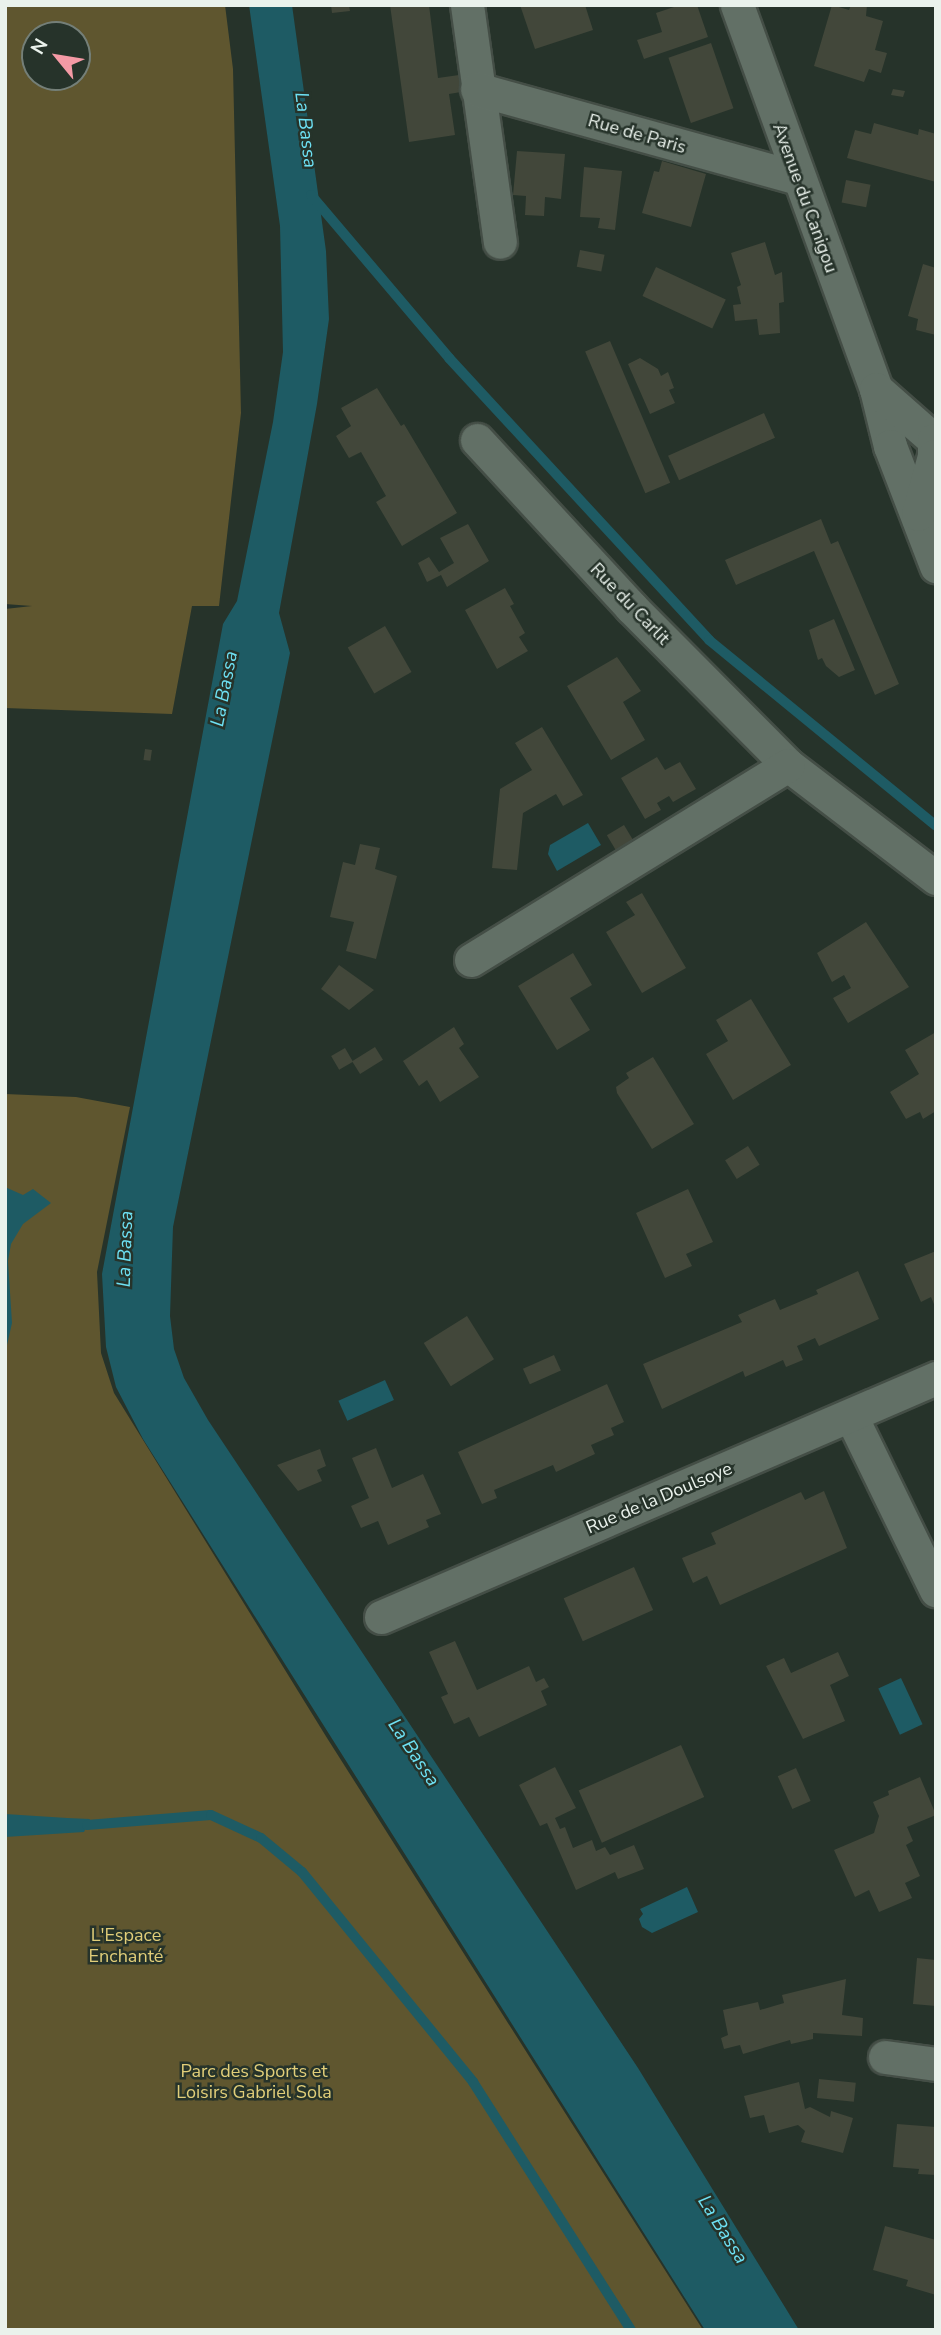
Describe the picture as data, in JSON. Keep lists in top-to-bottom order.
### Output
{
  "streets": {
    "street": [
      "Rue de Paris",
      "Avenue du Canigou",
      "Rue du Carlit",
      "Rue de la Doulsoye"
    ]
  },
  "crossings": [
    ["Rue de Paris", "Avenue du Canigou"]
  ],
  "water": ["La Bassa"],
  "parks": ["L'Espace Enchanté", "Parc des Sports et Loisirs Gabriel Sola"],
  "north": "top left"
}
